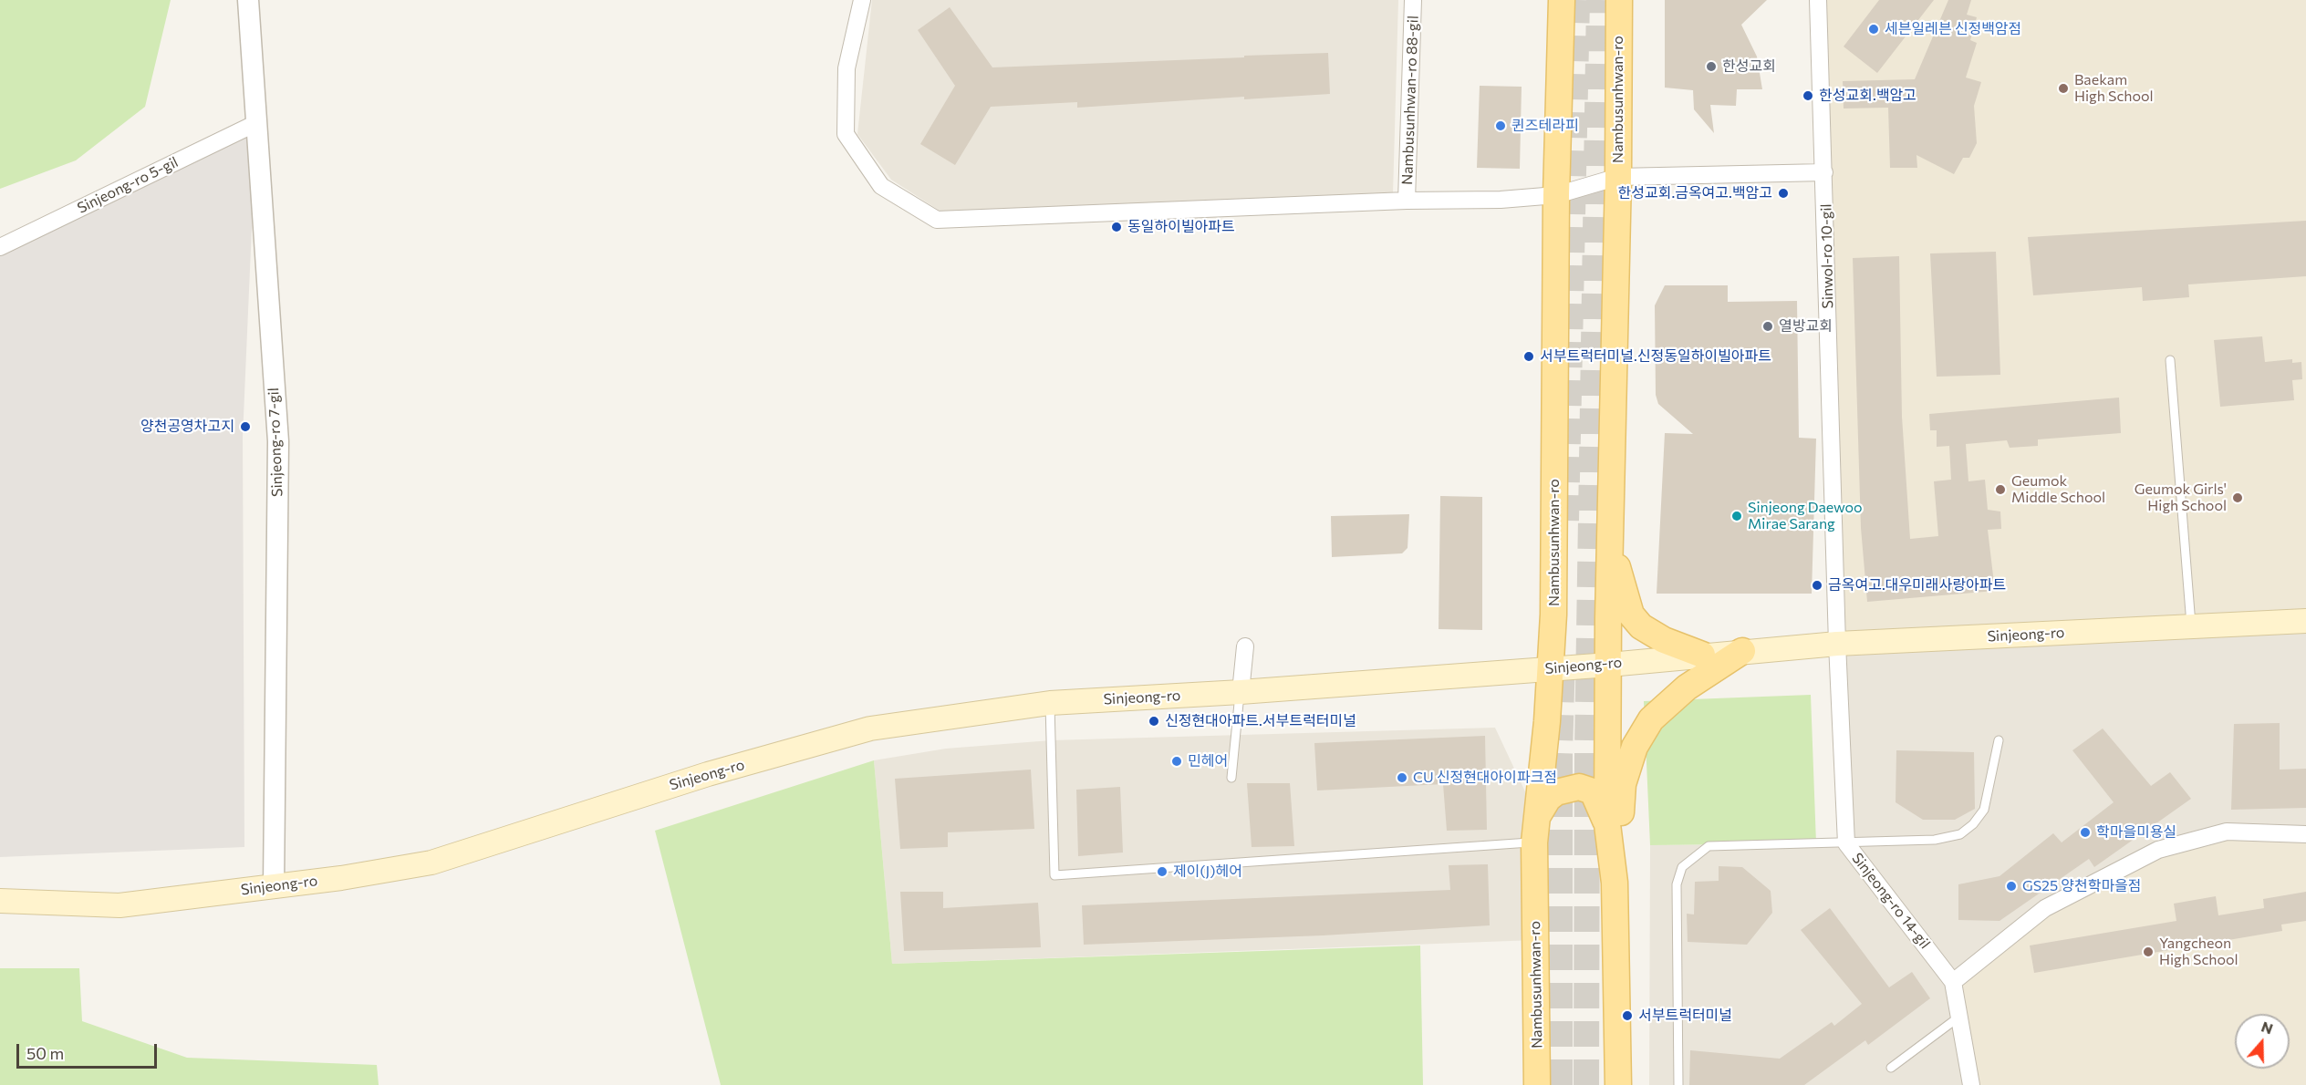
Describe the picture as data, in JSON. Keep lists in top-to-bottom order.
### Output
{
  "streets": {
    "main road": ["Nambusunhwan-ro", "Sinjeong-ro"],
    "street": [
      "Nambusunhwan-ro 88-gil",
      "Sinjeong-ro 5-gil",
      "Sinwol-ro 10-gil",
      "Sinjeong-ro 7-gil",
      "Sinjeong-ro 14-gil"
    ]
  },
  "crossings": [
    ["Nambusunhwan-ro", "Sinjeong-ro"],
    ["Sinjeong-ro 5-gil", "Sinjeong-ro 7-gil"],
    ["Sinwol-ro 10-gil", "Sinjeong-ro"],
    ["Sinwol-ro 10-gil", "Sinjeong-ro 14-gil"],
    ["Sinjeong-ro 7-gil", "Sinjeong-ro"],
    ["Sinjeong-ro", "Sinjeong-ro 14-gil"]
  ],
  "places": [
    "세븐일레븐 신정백암점",
    "한성교회",
    "Baekam High School",
    "한성교회.백암고",
    "퀸즈테라피",
    "한성교회.금옥여고.백암고",
    "동일하이빌아파트",
    "열방교회",
    "서부트럭터미널.신정동일하이빌아파트",
    "양천공영차고지",
    "Geumok Middle School",
    "Geumok Girls' High School",
    "Sinjeong Daewoo Mirae Sarang",
    "금옥여고.대우미래사랑아파트",
    "신정현대아파트.서부트럭터미널",
    "민헤어",
    "CU 신정현대아이파크점",
    "학마을미용실",
    "제이(J)헤어",
    "GS25 양천학마을점",
    "Yangcheon High School",
    "서부트럭터미널"
  ],
  "scale_bar": "50 m",
  "north": "top"
}
